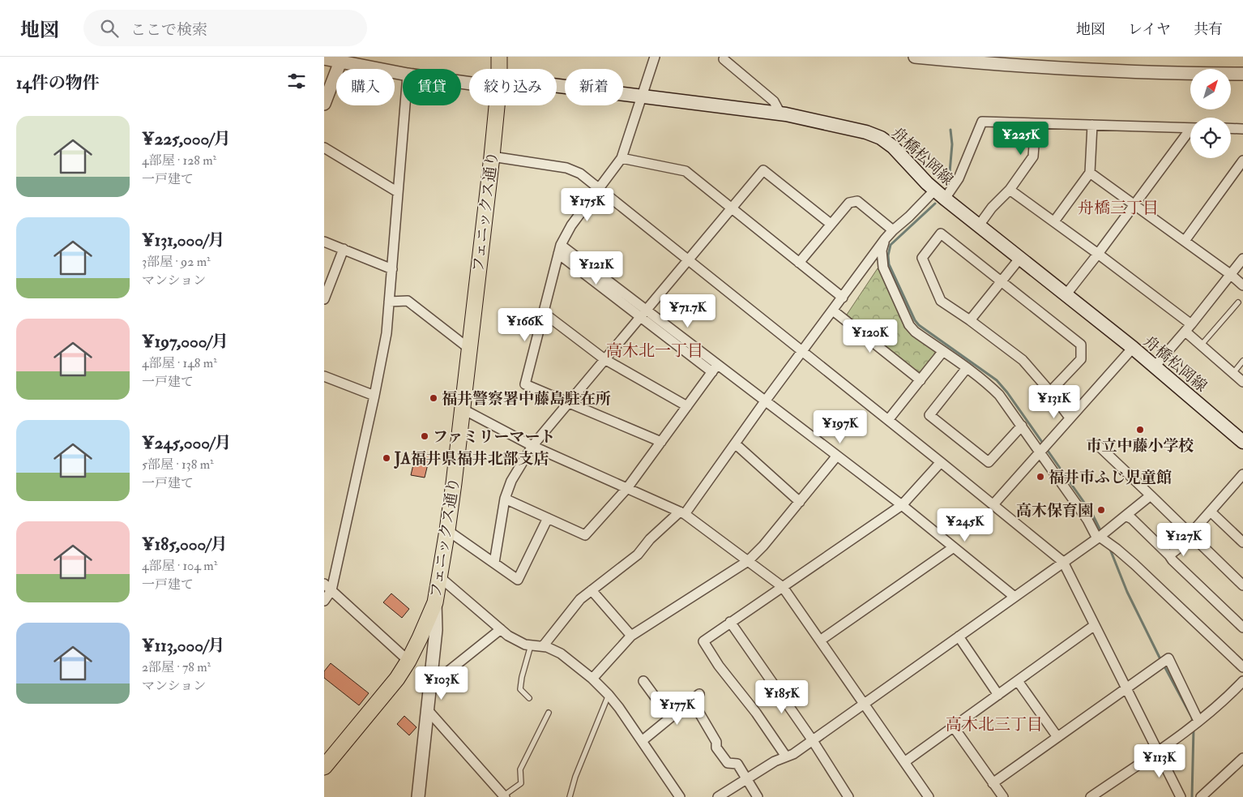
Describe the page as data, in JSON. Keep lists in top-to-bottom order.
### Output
{
  "streets": {
    "main road": ["舟橋松岡線", "フェニックス通り"]
  },
  "districts": ["舟橋三丁目", "高木北一丁目", "高木北三丁目"],
  "places": [
    "福井警察署中藤島駐在所",
    "市立中藤小学校",
    "ファミリーマート",
    "JA福井県福井北部支店",
    "福井市ふじ児童館",
    "高木保育園"
  ],
  "north": "top right",
  "page": {
    "header": "地図",
    "search": "ここで検索",
    "nav": ["地図", "レイヤ", "共有"],
    "heading": "14件の物件",
    "chip": [
      "購入",
      "賃貸",
      "絞り込み",
      "新着"
    ],
    "list": [
      {
        "name": "¥225,000/月",
        "note": "4部屋 · 128 m² · 一戸建て"
      },
      {
        "name": "¥131,000/月",
        "note": "3部屋 · 92 m² · マンション"
      },
      {
        "name": "¥197,000/月",
        "note": "4部屋 · 148 m² · 一戸建て"
      },
      {
        "name": "¥245,000/月",
        "note": "5部屋 · 138 m² · 一戸建て"
      },
      {
        "name": "¥185,000/月",
        "note": "4部屋 · 104 m² · 一戸建て"
      },
      {
        "name": "¥113,000/月",
        "note": "2部屋 · 78 m² · マンション"
      }
    ],
    "price": [
      "¥225K",
      "¥175K",
      "¥121K",
      "¥71.7K",
      "¥166K",
      "¥120K",
      "¥131K",
      "¥197K",
      "¥245K",
      "¥127K",
      "¥103K",
      "¥185K",
      "¥177K",
      "¥113K"
    ]
  }
}
